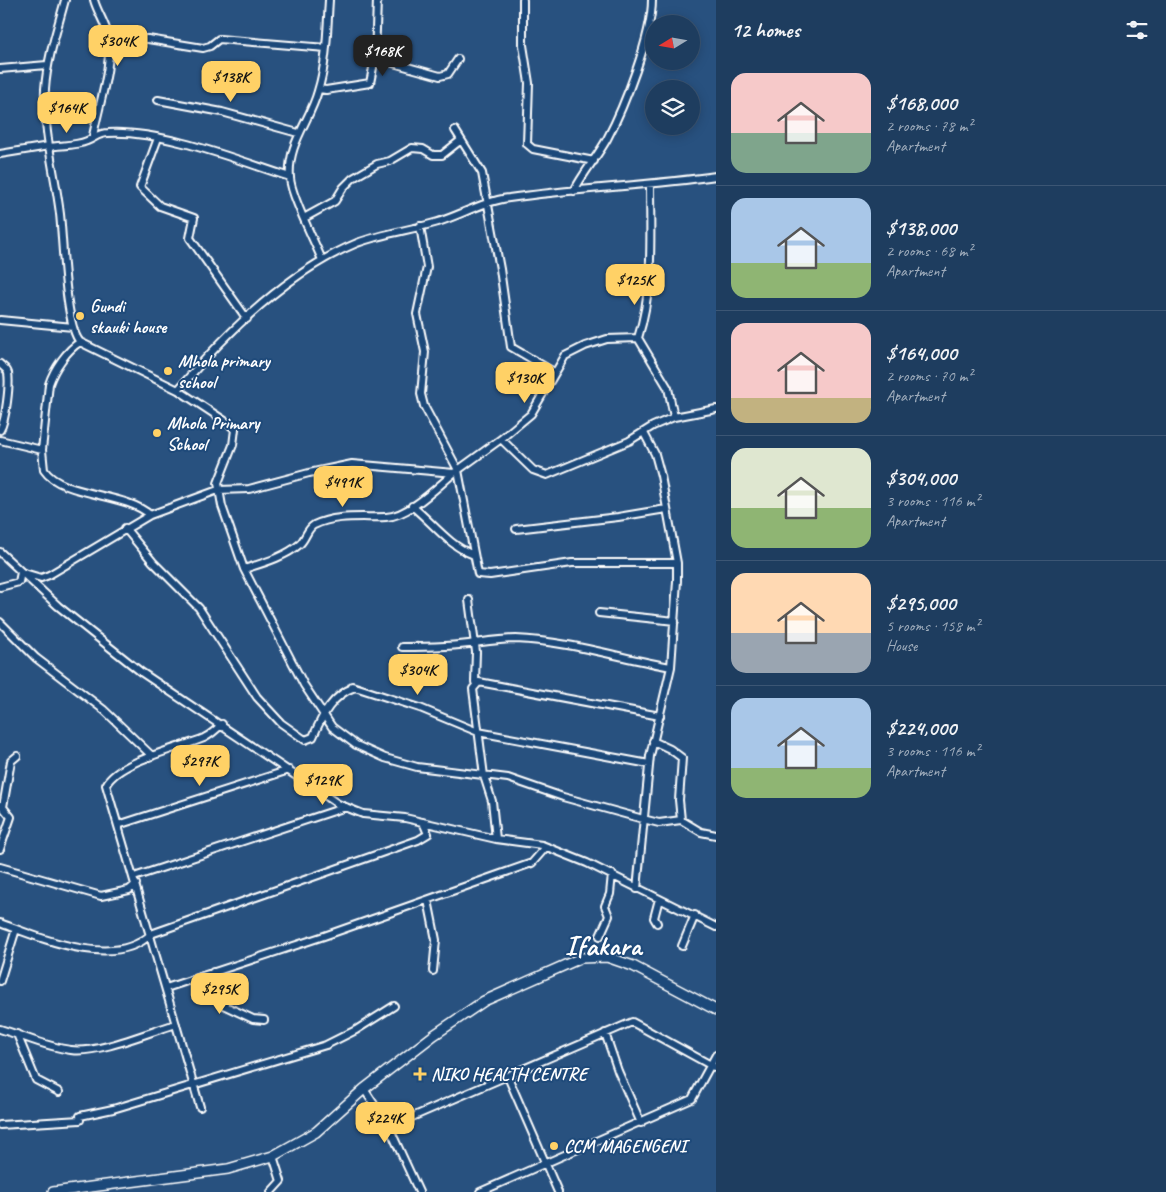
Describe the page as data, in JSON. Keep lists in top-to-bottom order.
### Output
{
  "districts": ["Ifakara"],
  "places": {
    "other": [
      "Gundi skauki house",
      "Mhola primary school",
      "Mhola Primary School",
      "CCM MAGENGENI"
    ],
    "health": ["NIKO HEALTH CENTRE"]
  },
  "north": "left",
  "page": {
    "heading": "12 homes",
    "price": [
      "$304K",
      "$168K",
      "$138K",
      "$164K",
      "$125K",
      "$130K",
      "$491K",
      "$304K",
      "$297K",
      "$129K",
      "$295K",
      "$224K"
    ],
    "list": [
      {
        "name": "$168,000",
        "note": "2 rooms · 78 m² · Apartment"
      },
      {
        "name": "$138,000",
        "note": "2 rooms · 68 m² · Apartment"
      },
      {
        "name": "$164,000",
        "note": "2 rooms · 70 m² · Apartment"
      },
      {
        "name": "$304,000",
        "note": "3 rooms · 116 m² · Apartment"
      },
      {
        "name": "$295,000",
        "note": "5 rooms · 158 m² · House"
      },
      {
        "name": "$224,000",
        "note": "3 rooms · 116 m² · Apartment"
      }
    ]
  }
}
